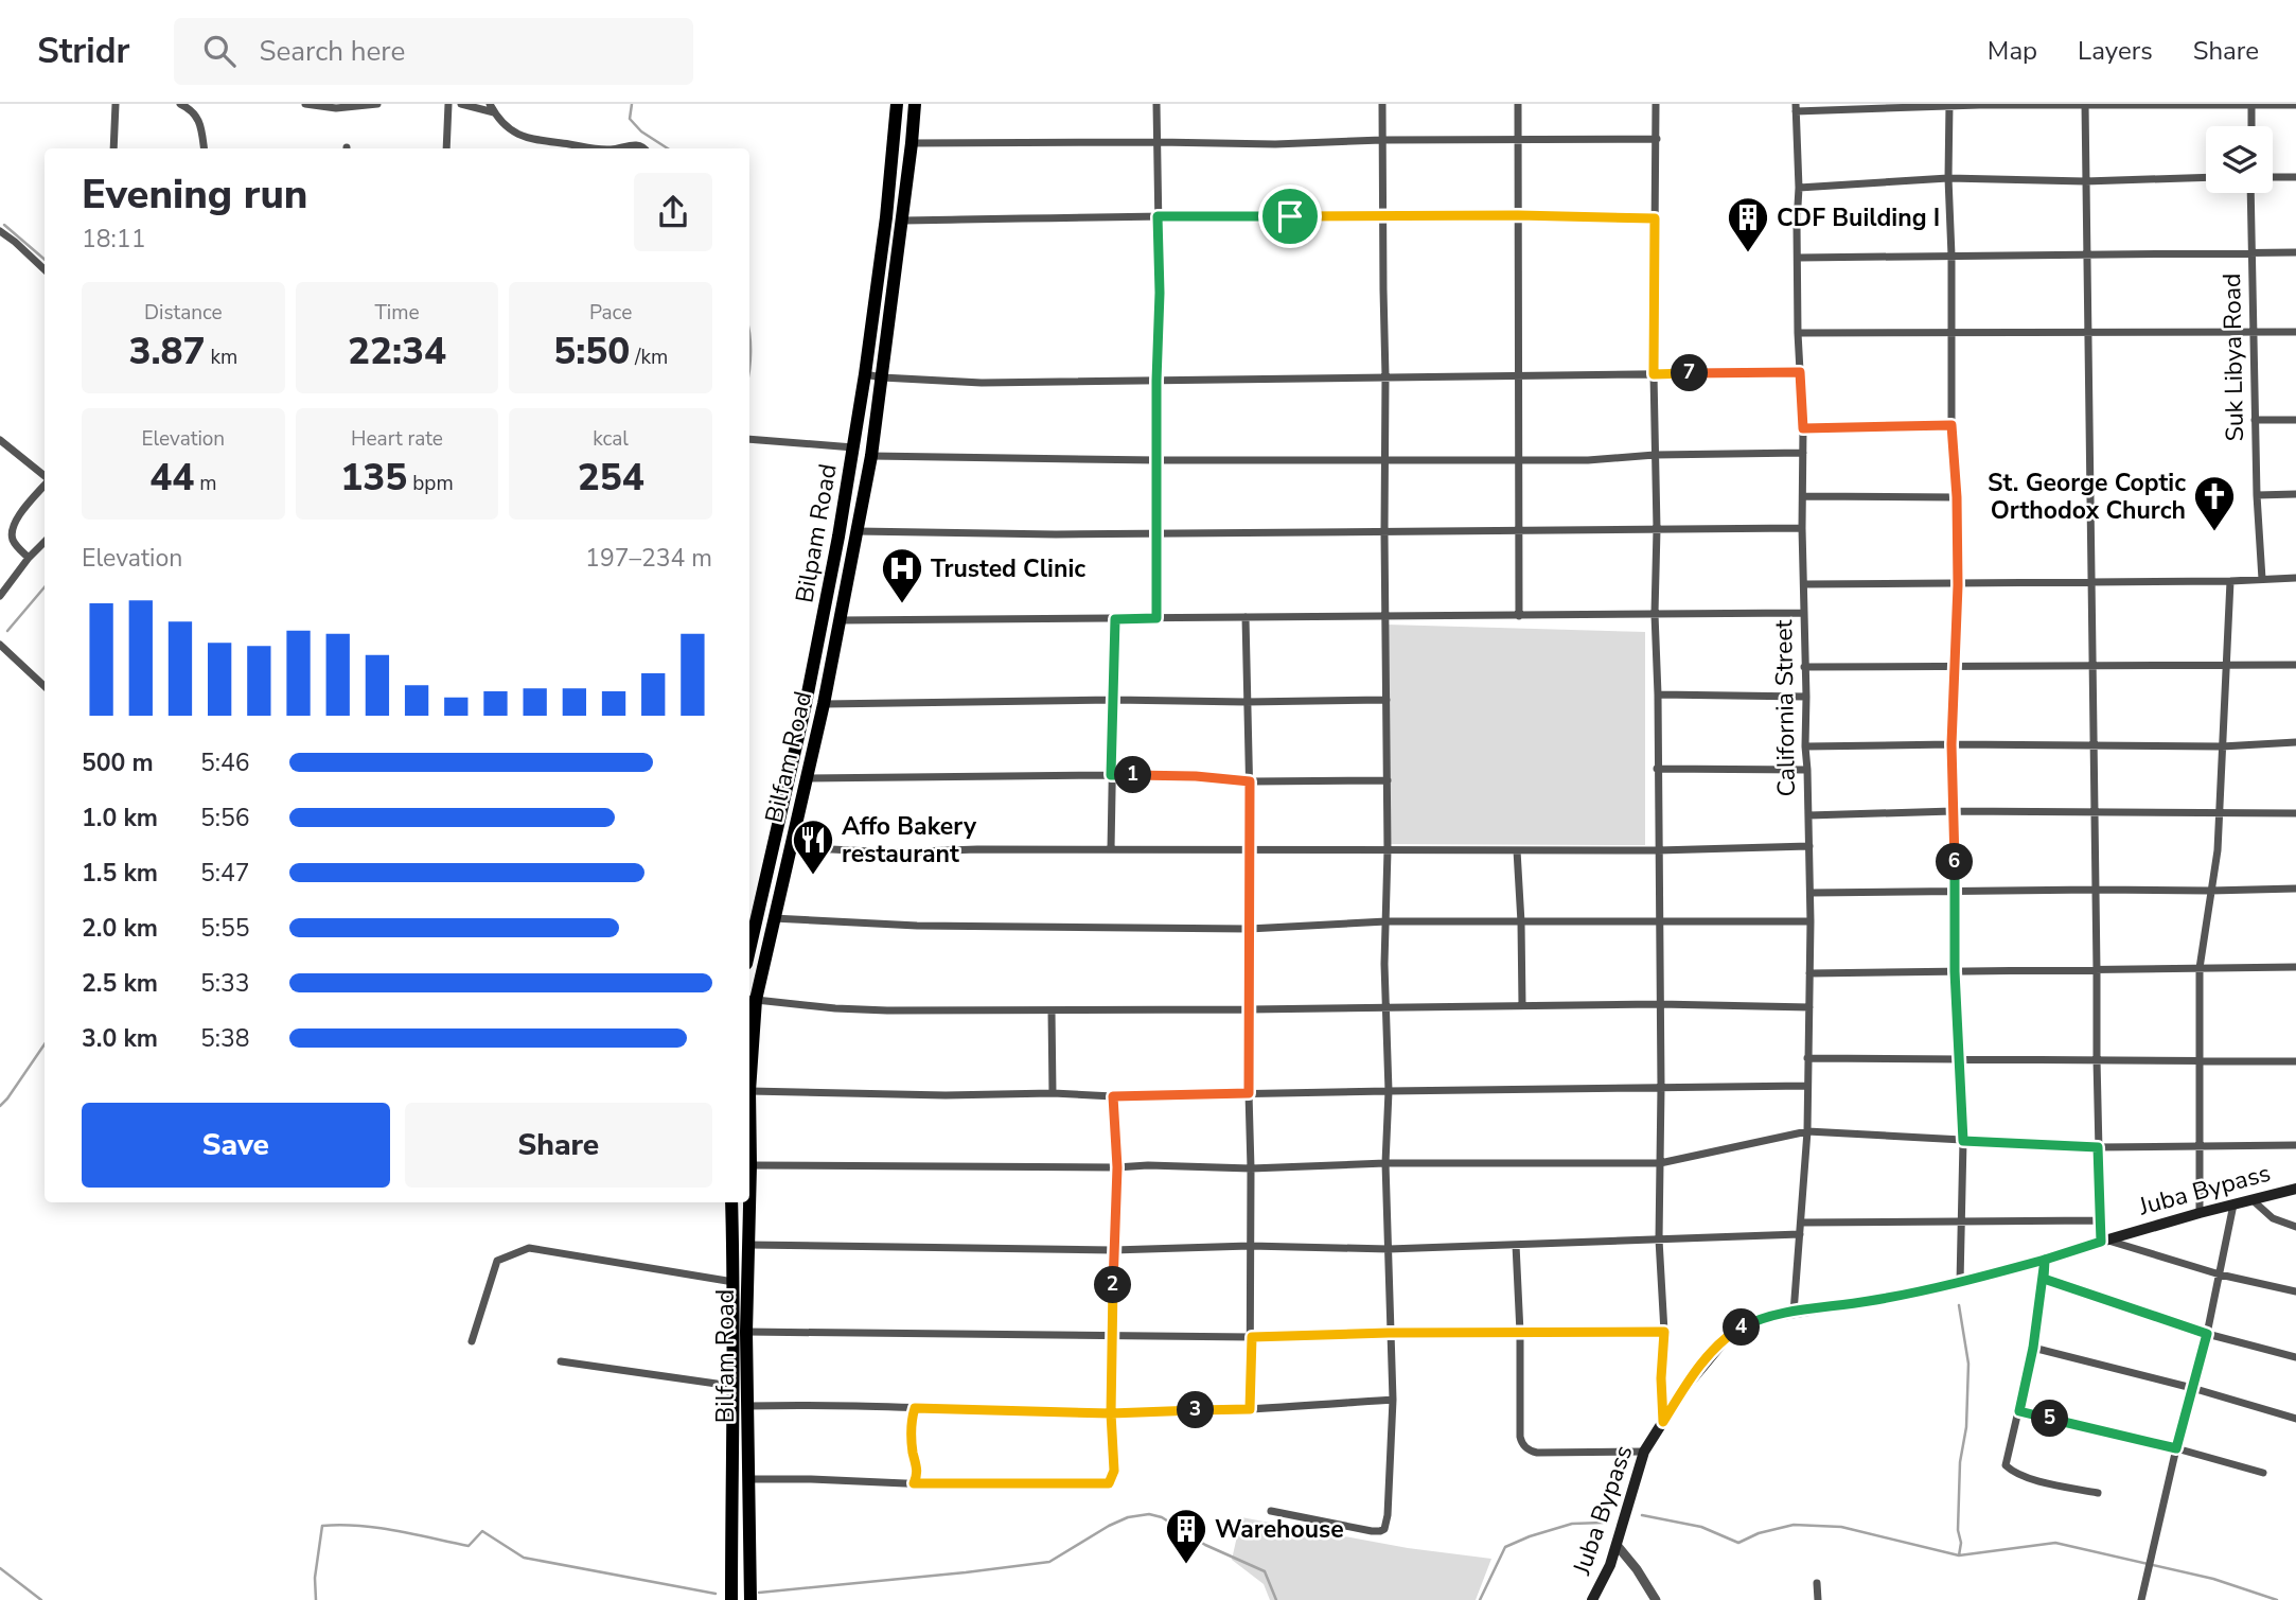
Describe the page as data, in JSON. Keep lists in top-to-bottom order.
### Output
{
  "streets": {
    "main road": ["Bilpam Road", "Bilfam Road", "Juba Bypass"],
    "street": ["Suk Libya Road", "California Street"]
  },
  "crossings": [
    ["California Street", "Juba Bypass"]
  ],
  "places": {
    "building": ["CDF Building I", "Warehouse"],
    "church": ["St. George Coptic Orthodox Church"],
    "hospital": ["Trusted Clinic"],
    "restaurant": ["Affo Bakery restaurant"]
  },
  "page": {
    "header": "Stridr",
    "search": "Search here",
    "nav": ["Map", "Layers", "Share"],
    "heading": ["Evening run", "18:11"],
    "stats": [
      ["Distance", "3.87 km"],
      ["Time", "22:34"],
      ["Pace", "5:50 /km"],
      ["Elevation", "44 m"],
      ["Heart rate", "135 bpm"],
      ["kcal", "254"]
    ],
    "pins": [
      "7",
      "1",
      "6",
      "2",
      "4",
      "3",
      "5"
    ],
    "chart": ["Elevation", "197–234 m"],
    "list": [
      {
        "name": "500 m",
        "note": "5:46"
      },
      {
        "name": "1.0 km",
        "note": "5:56"
      },
      {
        "name": "1.5 km",
        "note": "5:47"
      },
      {
        "name": "2.0 km",
        "note": "5:55"
      },
      {
        "name": "2.5 km",
        "note": "5:33"
      },
      {
        "name": "3.0 km",
        "note": "5:38"
      }
    ],
    "buttons": ["Save", "Share"]
  }
}
